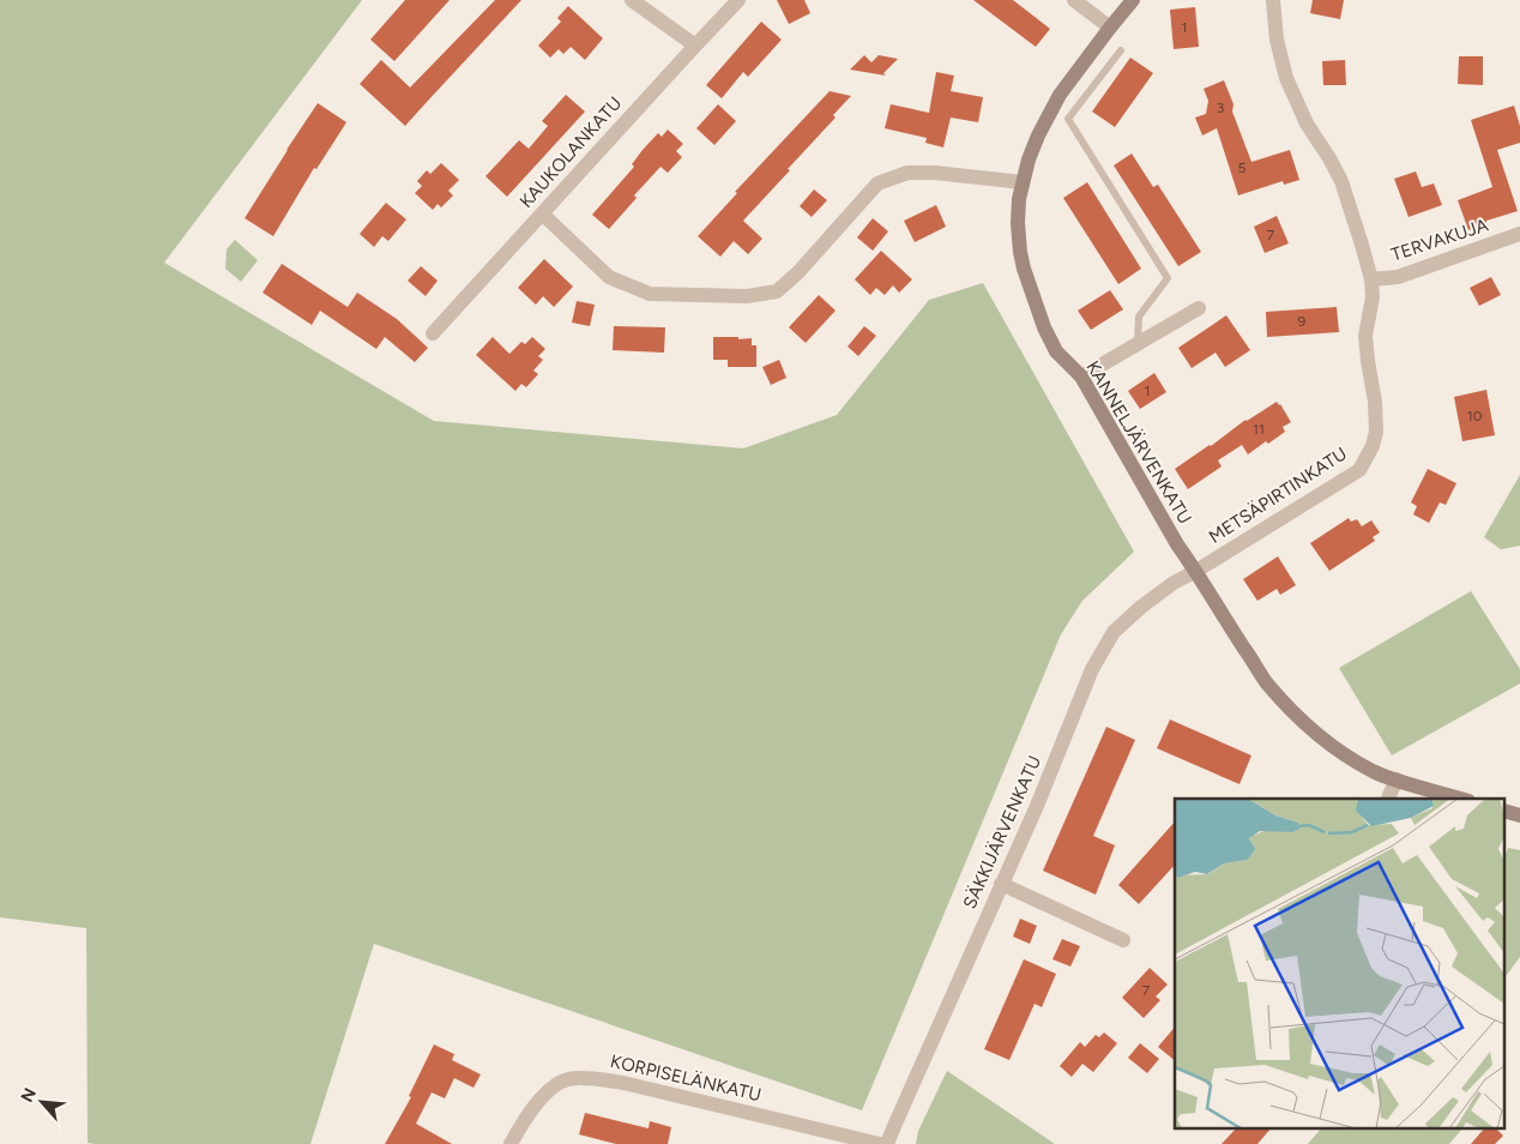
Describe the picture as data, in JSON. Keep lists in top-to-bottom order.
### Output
{
  "streets": {
    "street": [
      "KAUKOLANKATU",
      "TERVAKUJA",
      "KANNELJÄRVENKATU",
      "METSÄPIRTINKATU",
      "SÄKKIJÄRVENKATU",
      "KORPISELÄNKATU"
    ]
  },
  "crossings": [
    ["TERVAKUJA", "METSÄPIRTINKATU"],
    ["KANNELJÄRVENKATU", "METSÄPIRTINKATU"],
    ["KANNELJÄRVENKATU", "SÄKKIJÄRVENKATU"],
    ["METSÄPIRTINKATU", "SÄKKIJÄRVENKATU"]
  ],
  "house_numbers": [
    "1",
    "3",
    "5",
    "7",
    "9",
    "1",
    "10",
    "11",
    "7"
  ],
  "north": "top left"
}
